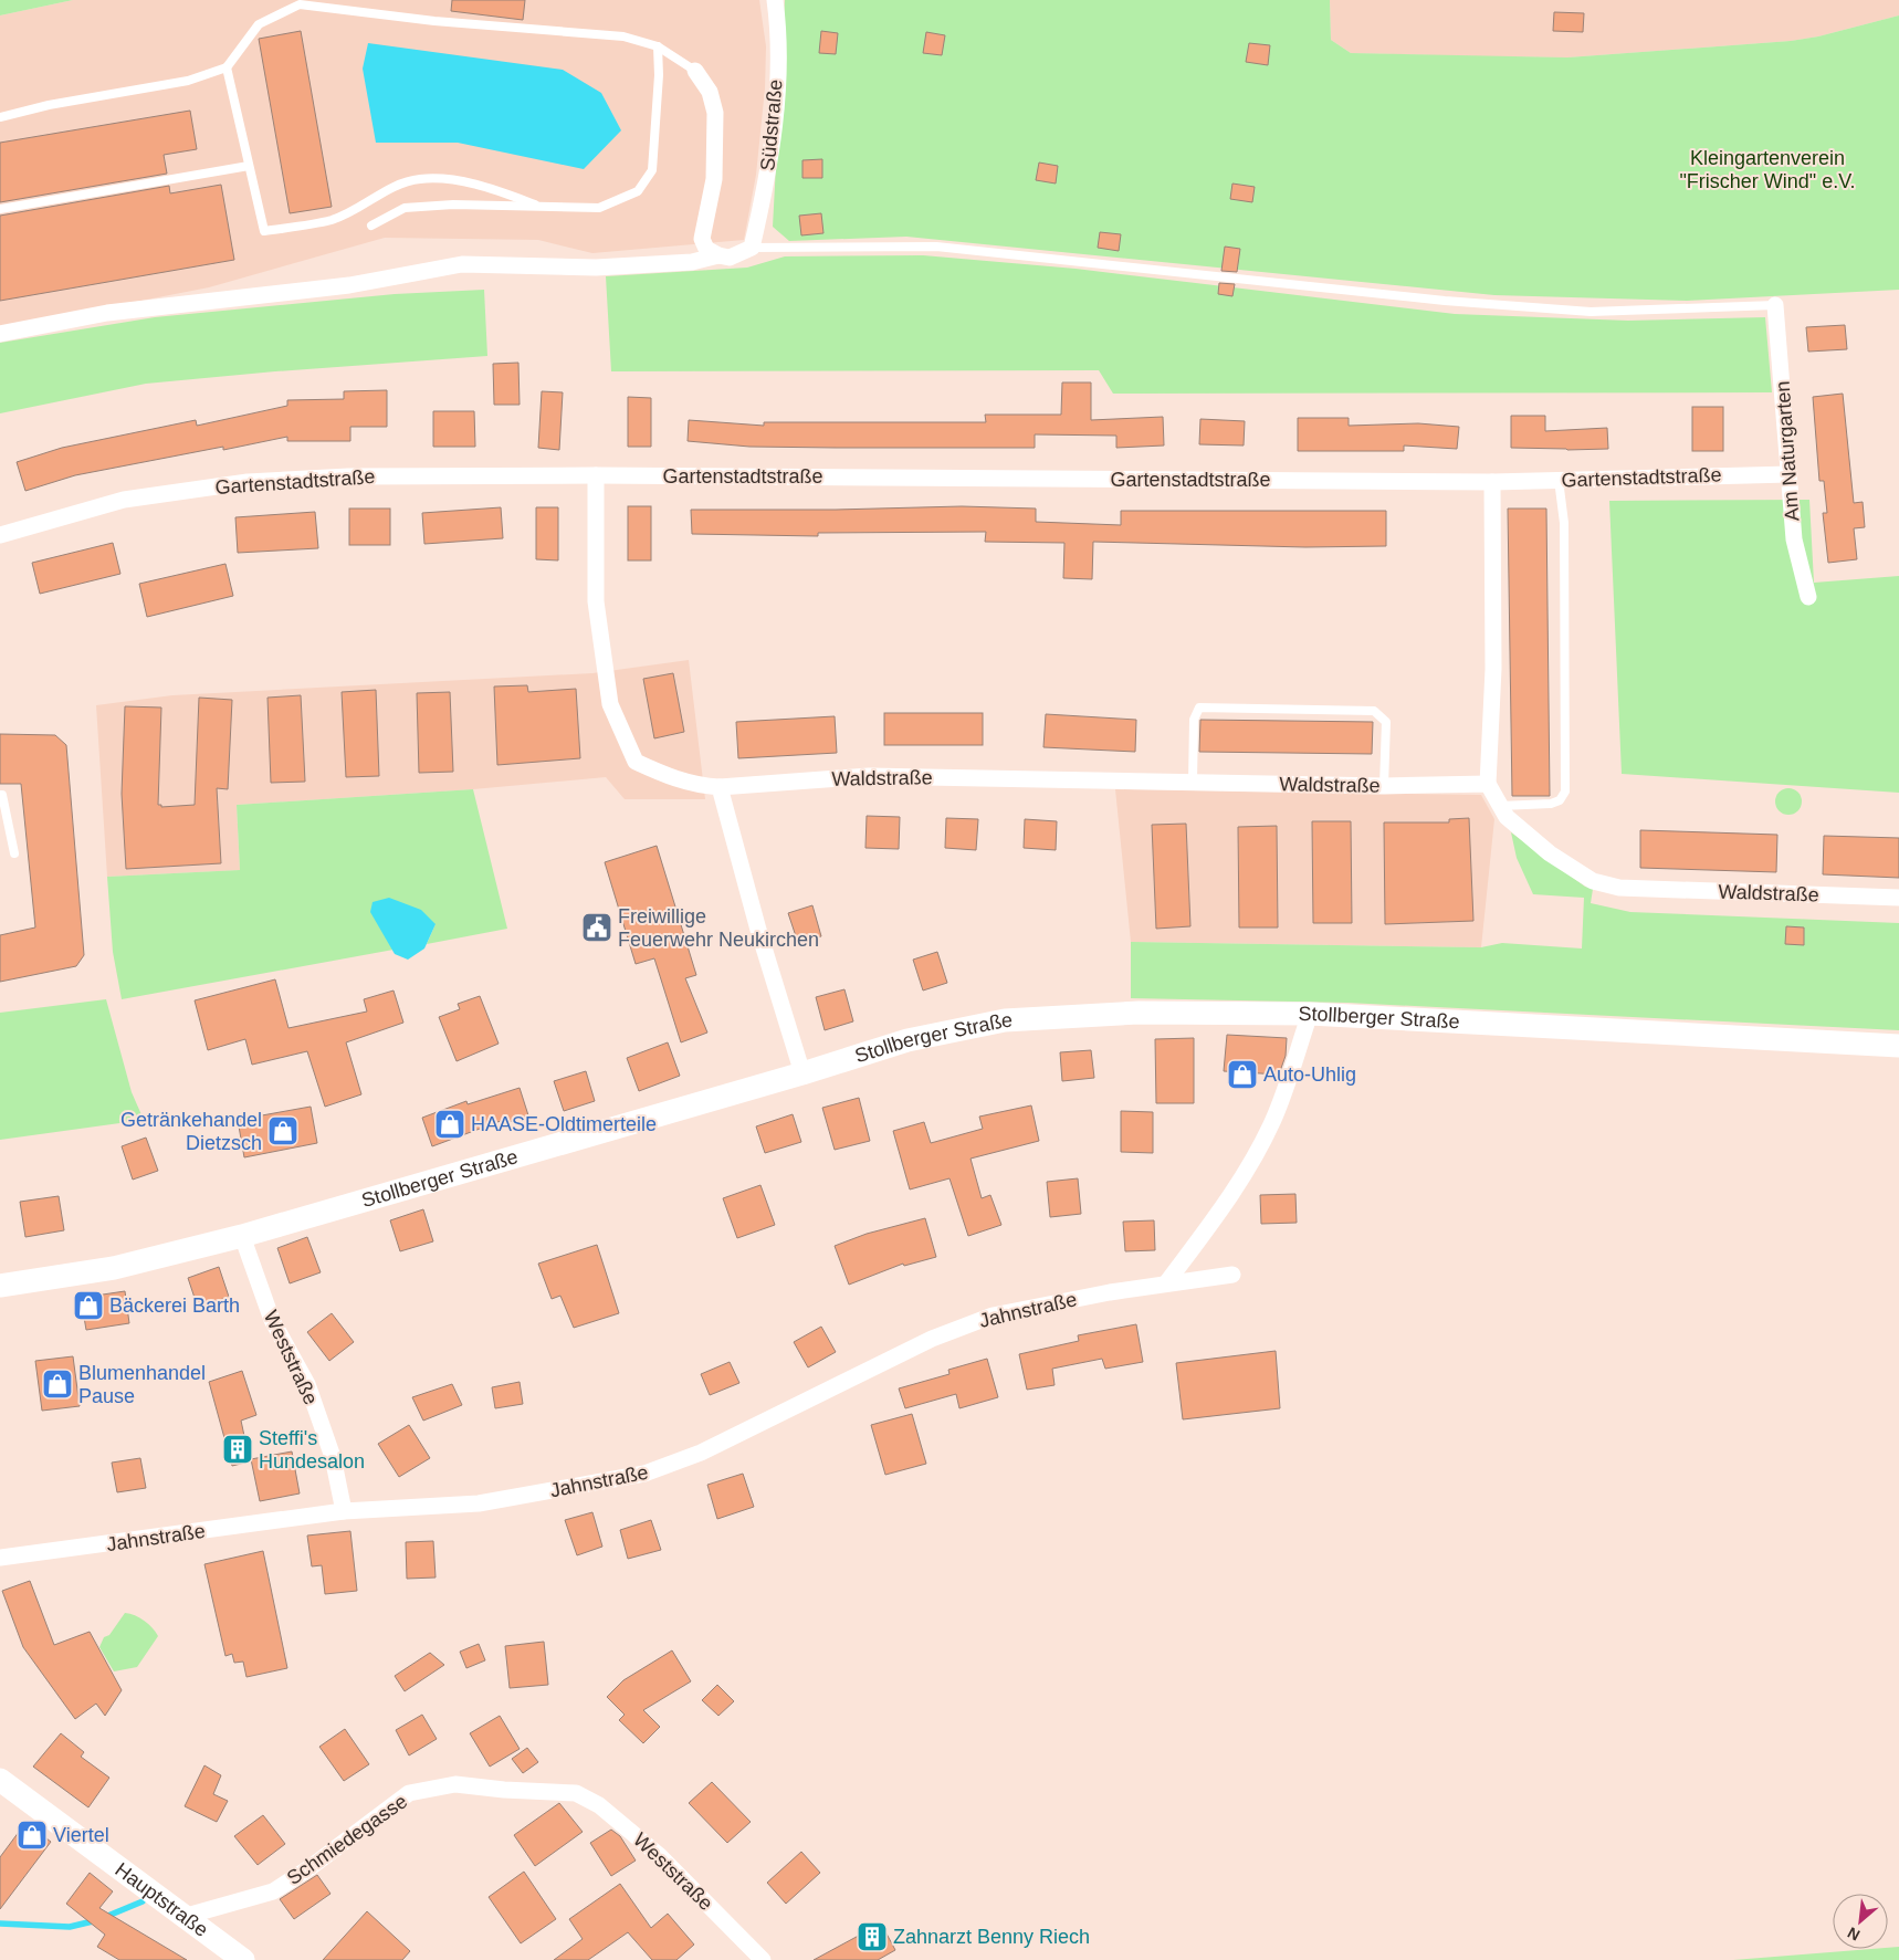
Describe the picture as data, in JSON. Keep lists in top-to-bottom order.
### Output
{
  "streets": {
    "main road": ["Stollberger Straße", "Hauptstraße"],
    "street": [
      "Südstraße",
      "Am Naturgarten",
      "Gartenstadtstraße",
      "Waldstraße",
      "Jahnstraße",
      "Weststraße",
      "Schmiedegasse"
    ]
  },
  "crossings": [
    ["Am Naturgarten", "Gartenstadtstraße"],
    ["Gartenstadtstraße", "Waldstraße"],
    ["Stollberger Straße", "Weststraße"],
    ["Jahnstraße", "Weststraße"],
    ["Weststraße", "Schmiedegasse"],
    ["Schmiedegasse", "Hauptstraße"]
  ],
  "parks": ["Kleingartenverein \"Frischer Wind\" e.V."],
  "places": {
    "public building": ["Freiwillige Feuerwehr Neukirchen"],
    "shop": [
      "Auto-Uhlig",
      "HAASE-Oldtimerteile",
      "Getränkehandel Dietzsch",
      "Bäckerei Barth",
      "Blumenhandel Pause",
      "Viertel"
    ],
    "building": ["Steffi's Hundesalon", "Zahnarzt Benny Riech"]
  },
  "north": "bottom left"
}
